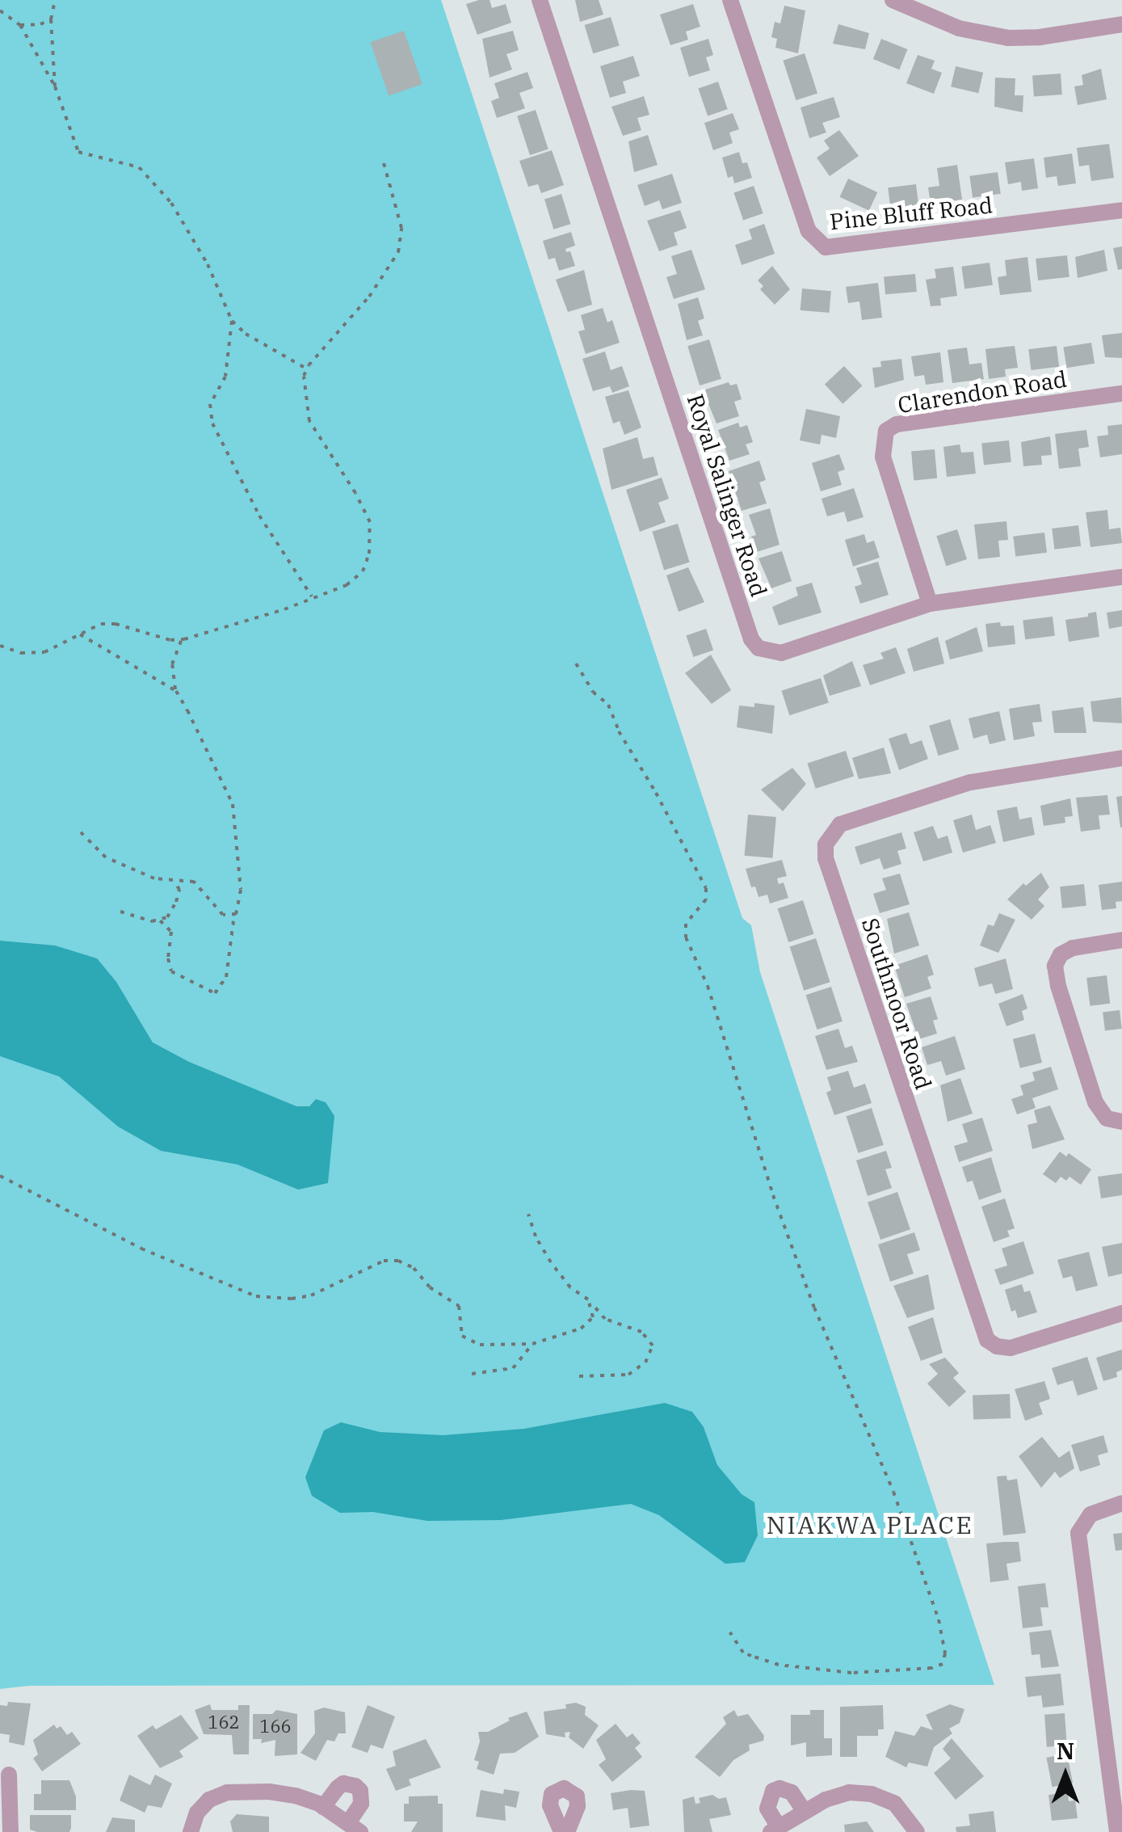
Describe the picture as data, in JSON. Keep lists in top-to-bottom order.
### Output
{
  "streets": {
    "street": [
      "Pine Bluff Road",
      "Clarendon Road",
      "Royal Salinger Road",
      "Southmoor Road"
    ]
  },
  "crossings": [
    ["Clarendon Road", "Royal Salinger Road"]
  ],
  "districts": ["NIAKWA PLACE"],
  "house_numbers": ["162", "166"],
  "north": "top"
}
